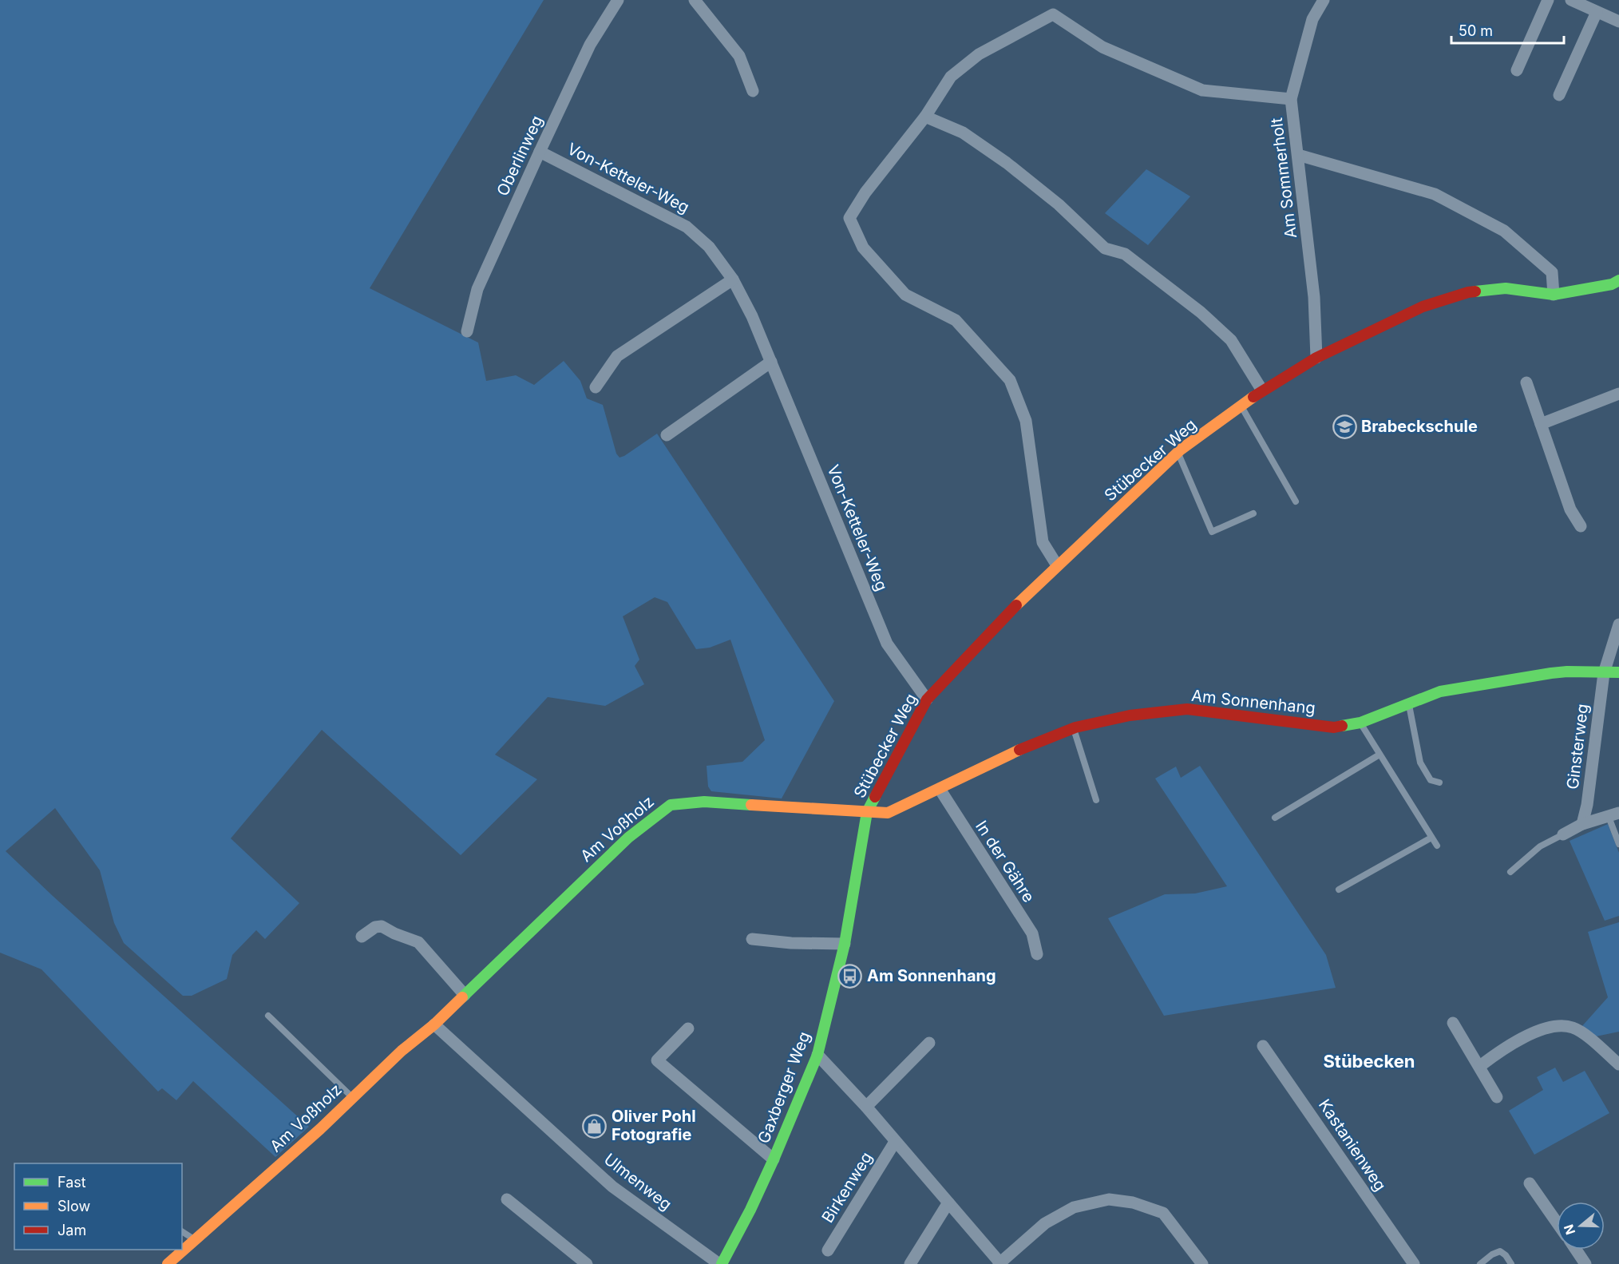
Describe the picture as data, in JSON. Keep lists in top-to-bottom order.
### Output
{
  "streets": {
    "street": [
      "Oberlinweg",
      "Von-Ketteler-Weg",
      "Am Sommerholt",
      "Stübecker Weg",
      "Am Sonnenhang",
      "Ginsterweg",
      "Am Voßholz",
      "In der Gähre",
      "Gaxberger Weg",
      "Kastanienweg",
      "Ulmenweg",
      "Birkenweg"
    ]
  },
  "crossings": [
    ["Oberlinweg", "Von-Ketteler-Weg"],
    ["Von-Ketteler-Weg", "Stübecker Weg"],
    ["Am Sommerholt", "Stübecker Weg"],
    ["Stübecker Weg", "Am Sonnenhang"],
    ["Stübecker Weg", "Am Voßholz"],
    ["Stübecker Weg", "Gaxberger Weg"],
    ["Am Sonnenhang", "Ginsterweg"],
    ["Am Sonnenhang", "Am Voßholz"],
    ["Am Sonnenhang", "In der Gähre"],
    ["Am Sonnenhang", "Gaxberger Weg"],
    ["Am Voßholz", "Gaxberger Weg"],
    ["Am Voßholz", "Ulmenweg"],
    ["Gaxberger Weg", "Ulmenweg"]
  ],
  "districts": ["Stübecken"],
  "places": {
    "school or university": ["Brabeckschule"],
    "bus stop": ["Am Sonnenhang"],
    "shop": ["Oliver Pohl Fotografie"]
  },
  "legend": ["Fast", "Slow", "Jam"],
  "scale_bar": "50 m",
  "north": "left"
}
